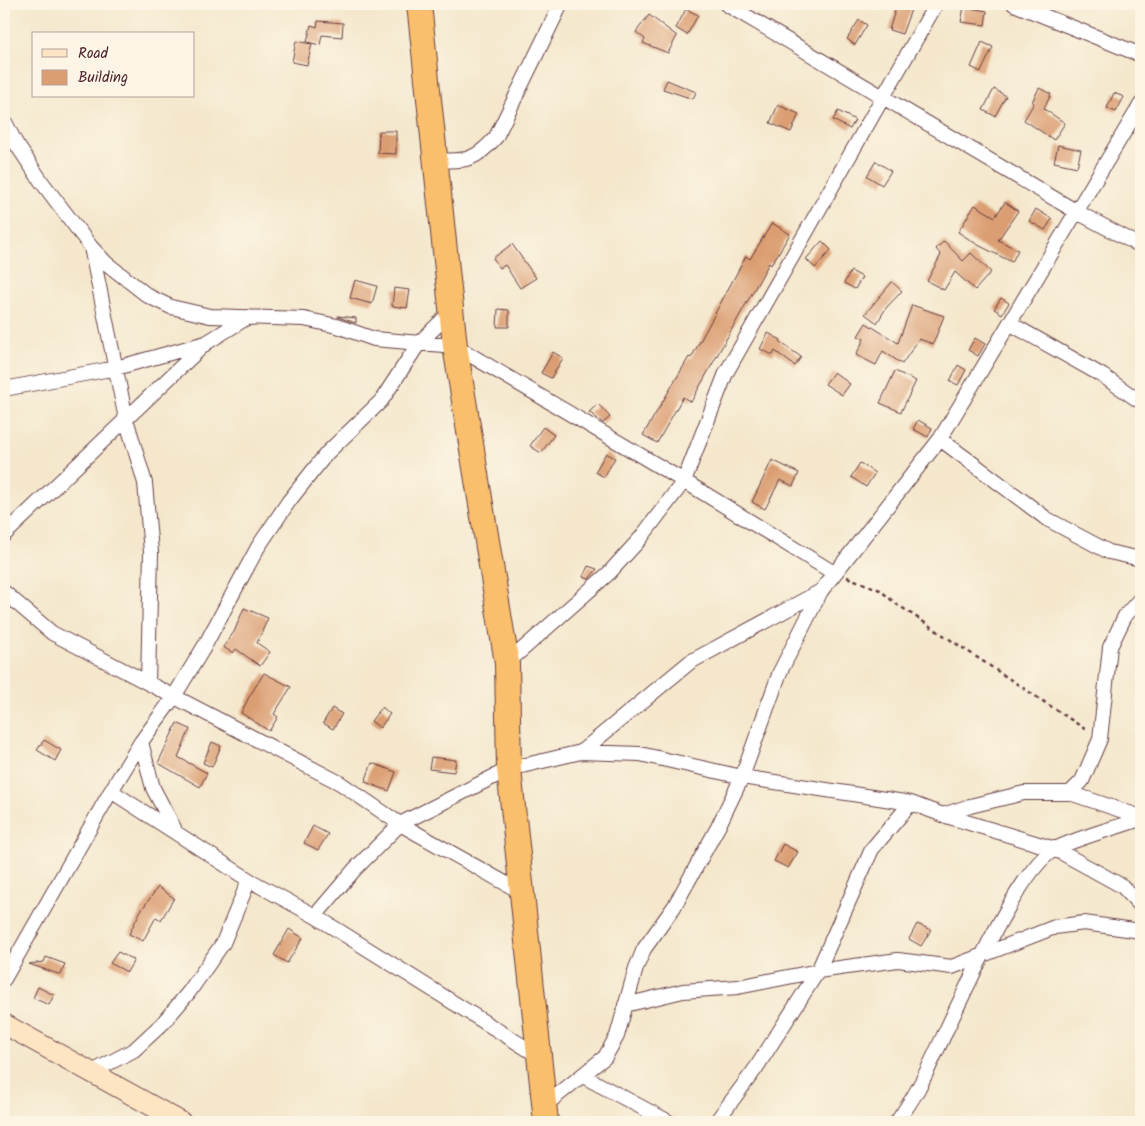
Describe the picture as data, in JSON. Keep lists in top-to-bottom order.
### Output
{
  "legend": ["Road", "Building"]
}
